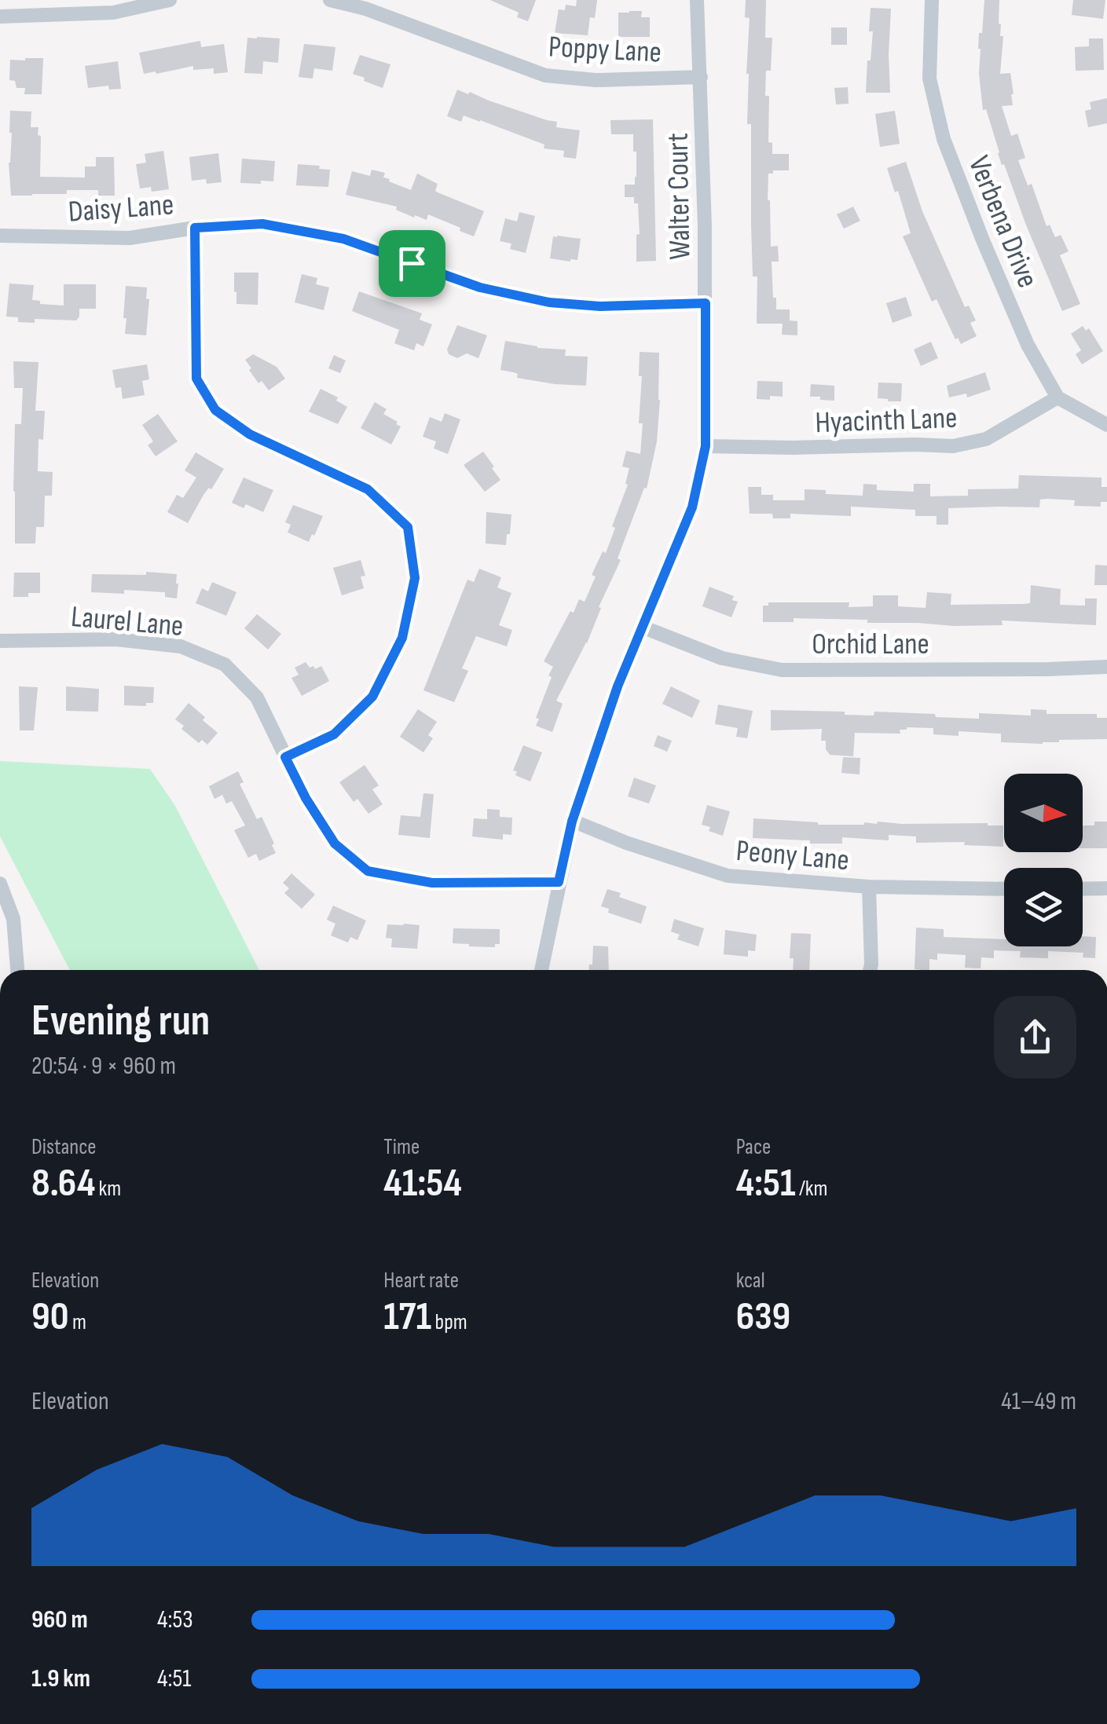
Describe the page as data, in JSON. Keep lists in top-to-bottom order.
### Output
{
  "streets": {
    "street": [
      "Poppy Lane",
      "Walter Court",
      "Daisy Lane",
      "Verbena Drive",
      "Hyacinth Lane",
      "Laurel Lane",
      "Orchid Lane",
      "Peony Lane"
    ]
  },
  "crossings": [
    ["Poppy Lane", "Walter Court"],
    ["Walter Court", "Daisy Lane"],
    ["Walter Court", "Hyacinth Lane"],
    ["Walter Court", "Laurel Lane"],
    ["Walter Court", "Orchid Lane"],
    ["Walter Court", "Peony Lane"],
    ["Verbena Drive", "Hyacinth Lane"]
  ],
  "north": "right",
  "page": {
    "heading": ["Evening run", "20:54 · 9 × 960 m"],
    "stats": [
      ["Distance", "8.64 km"],
      ["Time", "41:54"],
      ["Pace", "4:51 /km"],
      ["Elevation", "90 m"],
      ["Heart rate", "171 bpm"],
      ["kcal", "639"]
    ],
    "chart": ["Elevation", "41–49 m"],
    "list": [
      {
        "name": "960 m",
        "note": "4:53"
      },
      {
        "name": "1.9 km",
        "note": "4:51"
      }
    ]
  }
}
